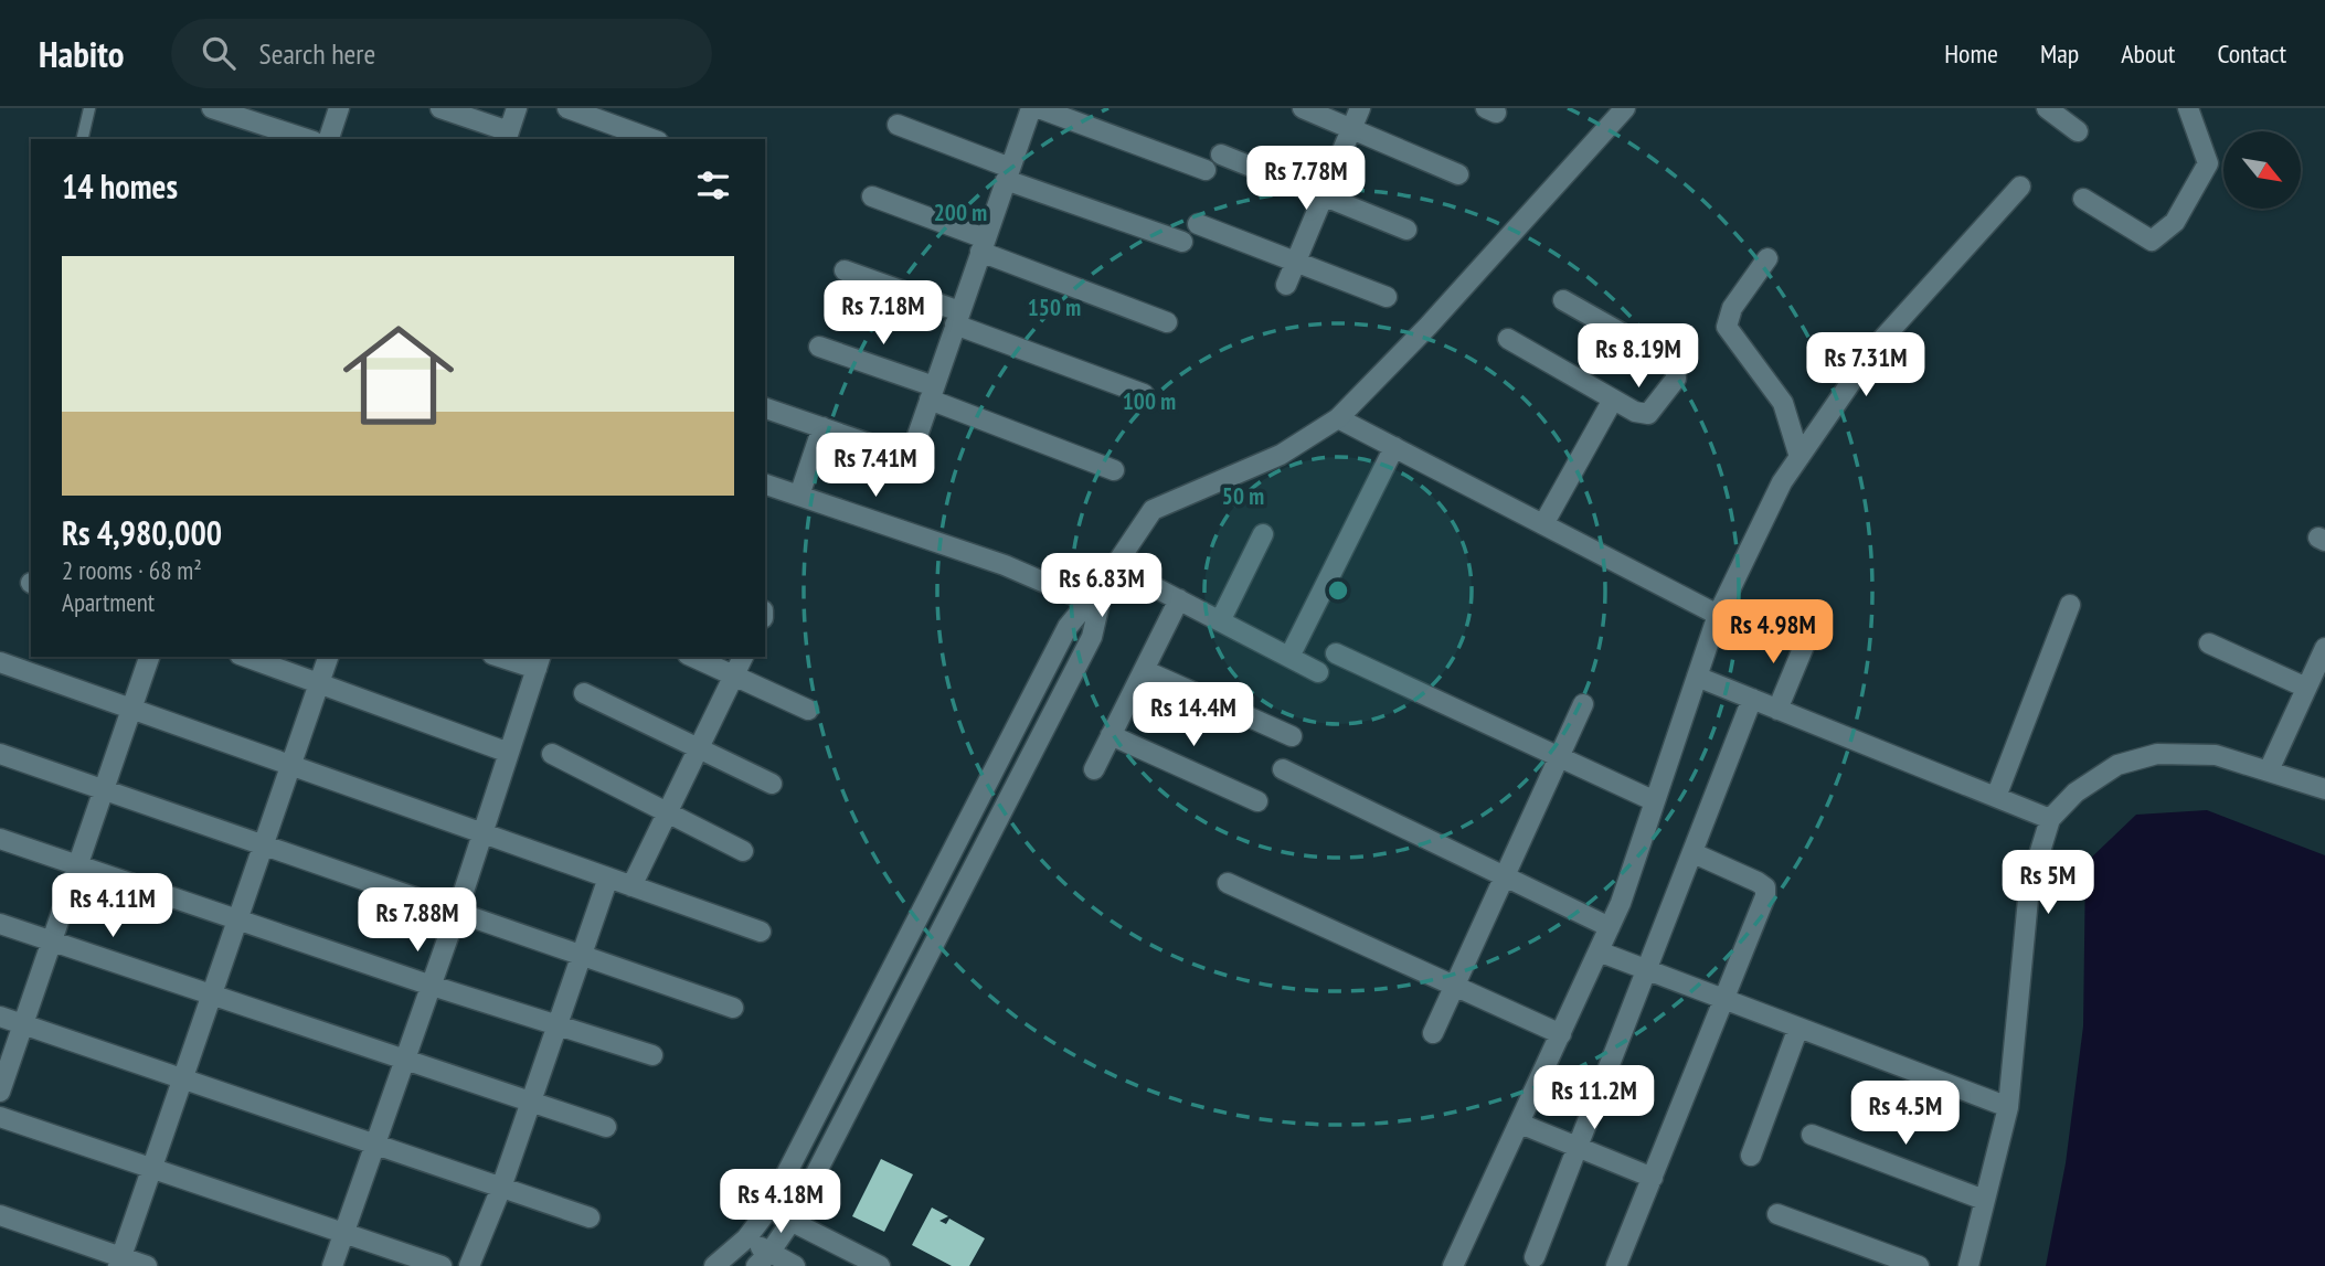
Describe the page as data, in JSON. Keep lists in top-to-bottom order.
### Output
{
  "north": "bottom right",
  "page": {
    "header": "Habito",
    "search": "Search here",
    "nav": [
      "Home",
      "Map",
      "About",
      "Contact"
    ],
    "heading": "14 homes",
    "price": [
      "Rs 7.78M",
      "Rs 7.18M",
      "Rs 8.19M",
      "Rs 7.31M",
      "Rs 7.41M",
      "Rs 6.83M",
      "Rs 4.98M",
      "Rs 14.4M",
      "Rs 5M",
      "Rs 4.11M",
      "Rs 7.88M",
      "Rs 11.2M",
      "Rs 4.5M",
      "Rs 4.18M"
    ],
    "list": [
      {
        "name": "Rs 4,980,000",
        "note": "2 rooms · 68 m² · Apartment"
      }
    ]
  },
  "rings": [
    "200 m",
    "150 m",
    "100 m",
    "50 m"
  ]
}
